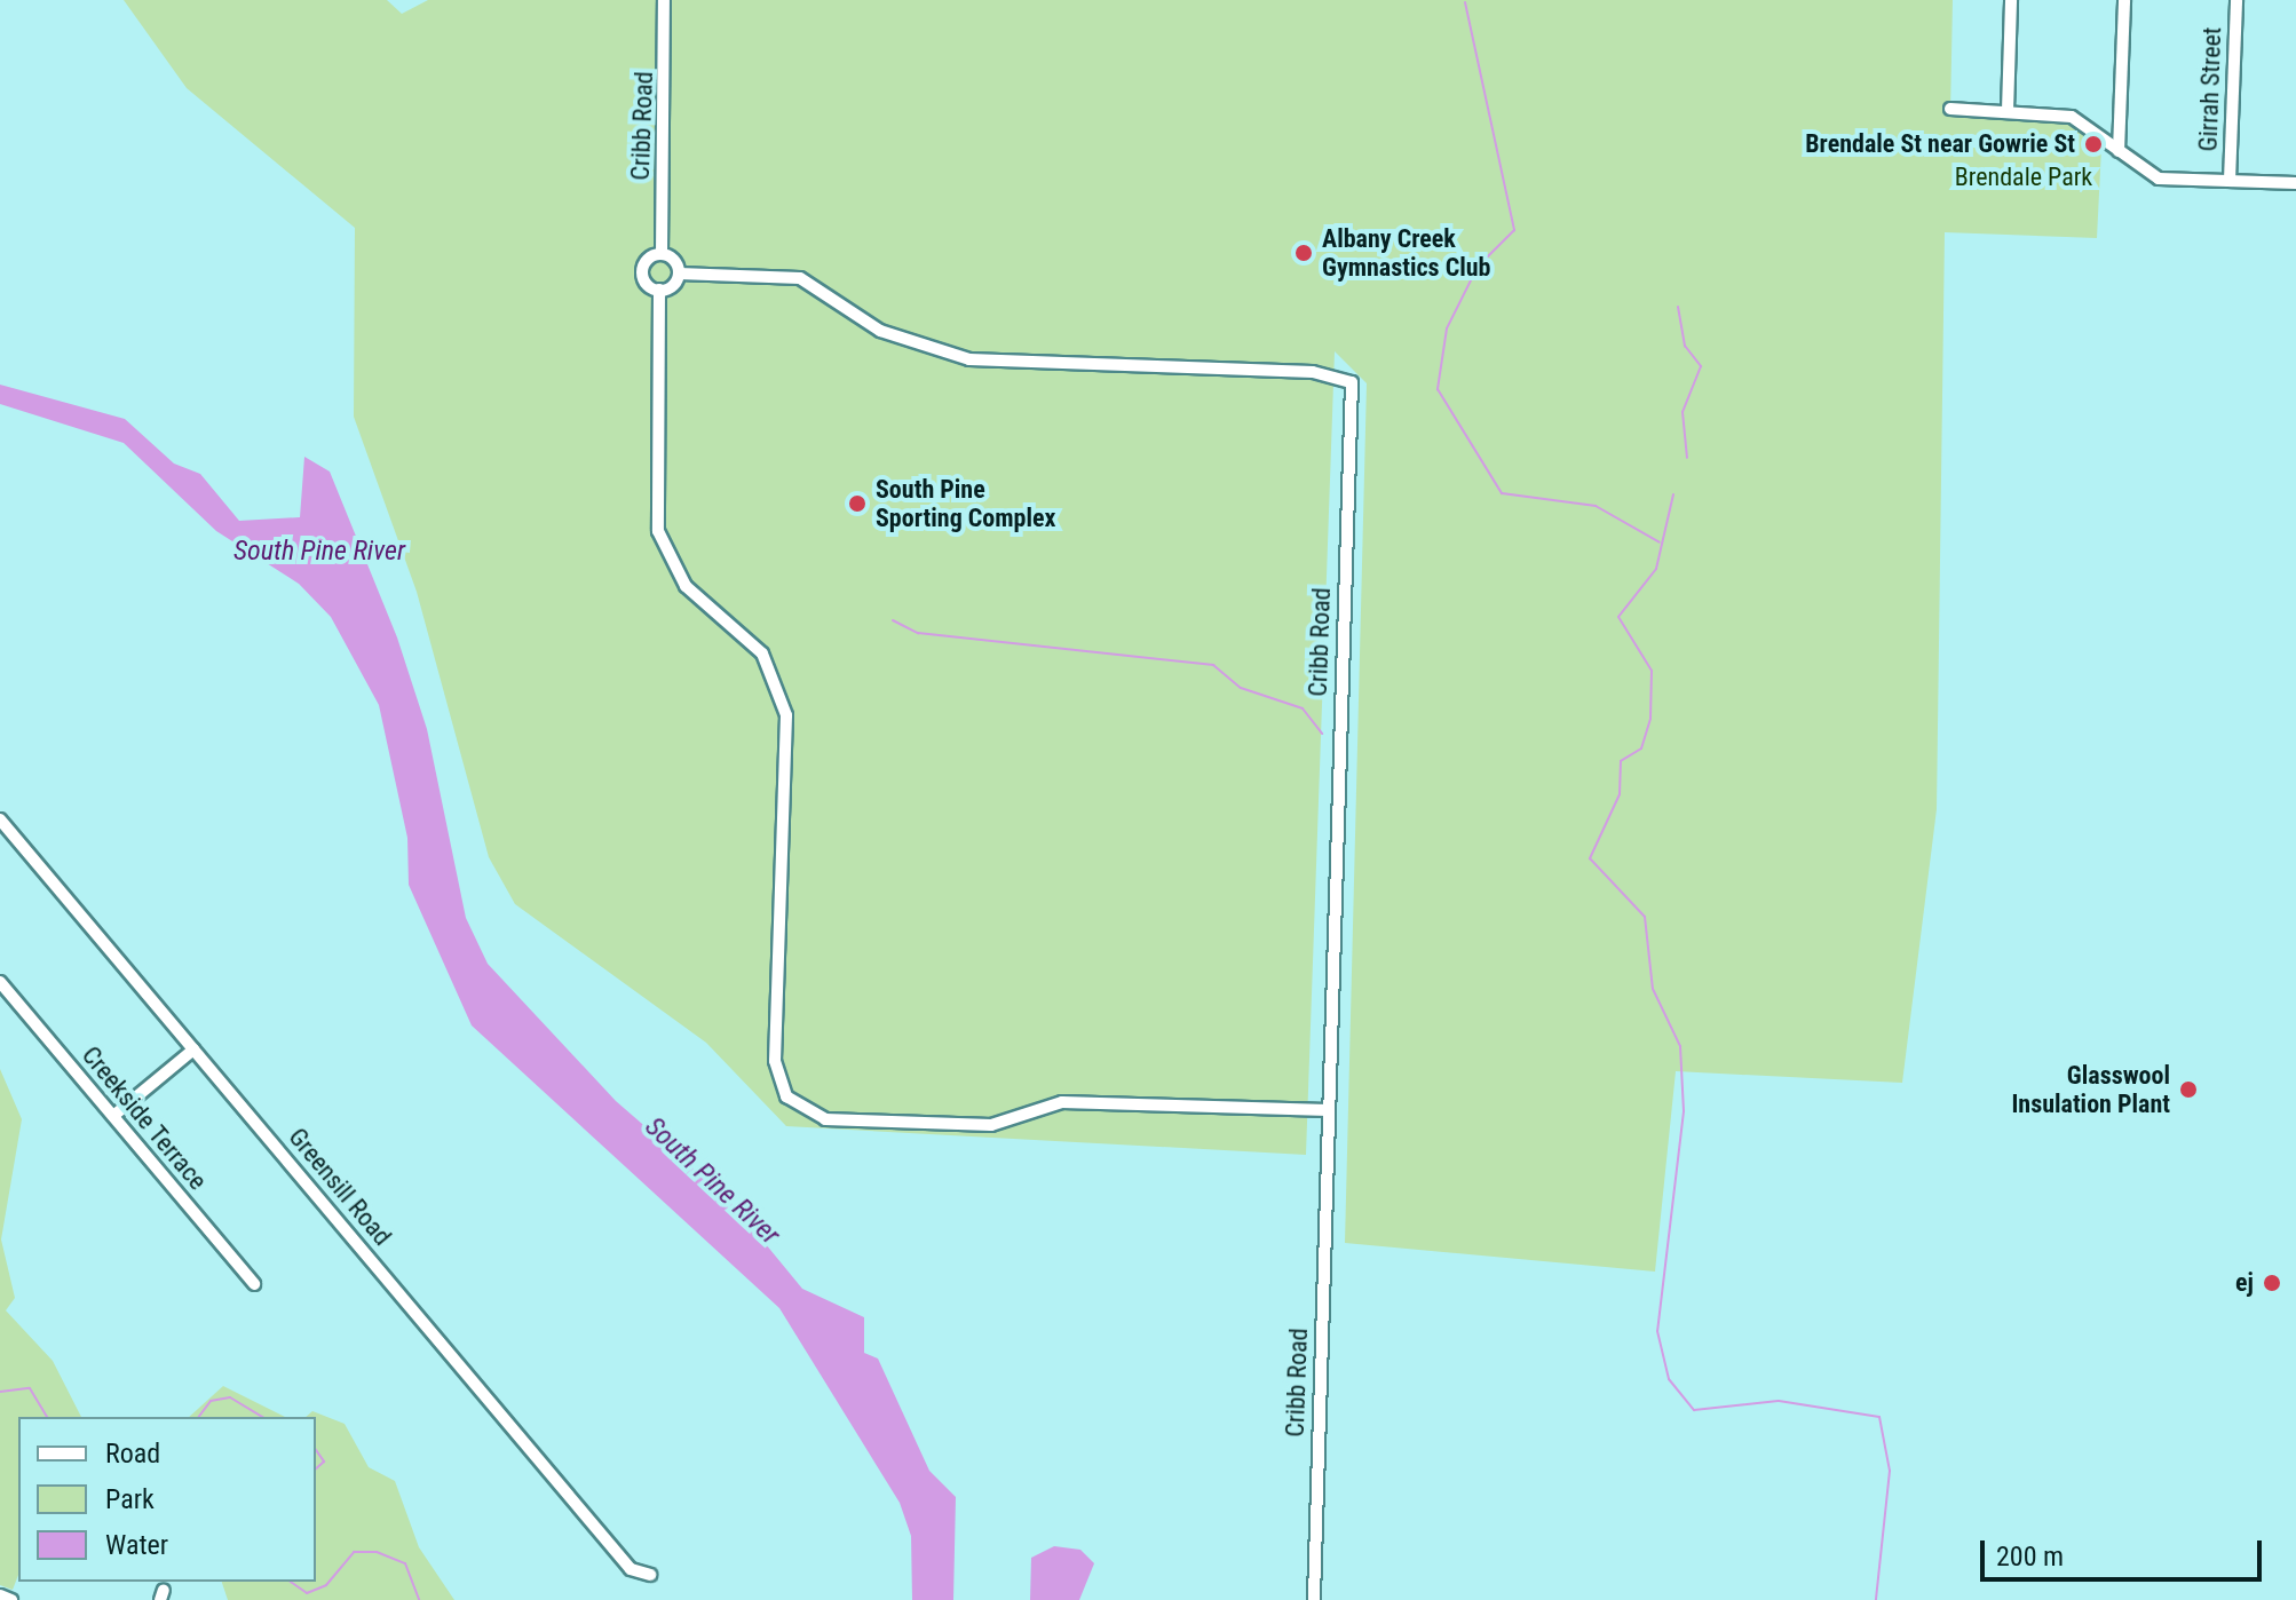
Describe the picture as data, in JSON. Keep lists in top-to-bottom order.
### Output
{
  "streets": {
    "street": [
      "Girrah Street",
      "Cribb Road",
      "Creekside Terrace",
      "Greensill Road"
    ]
  },
  "water": ["South Pine River"],
  "parks": ["Brendale Park"],
  "places": [
    "Brendale St near Gowrie St",
    "Albany Creek Gymnastics Club",
    "South Pine Sporting Complex",
    "Glasswool Insulation Plant",
    "ej"
  ],
  "legend": ["Road", "Park", "Water"],
  "scale_bar": "200 m"
}
